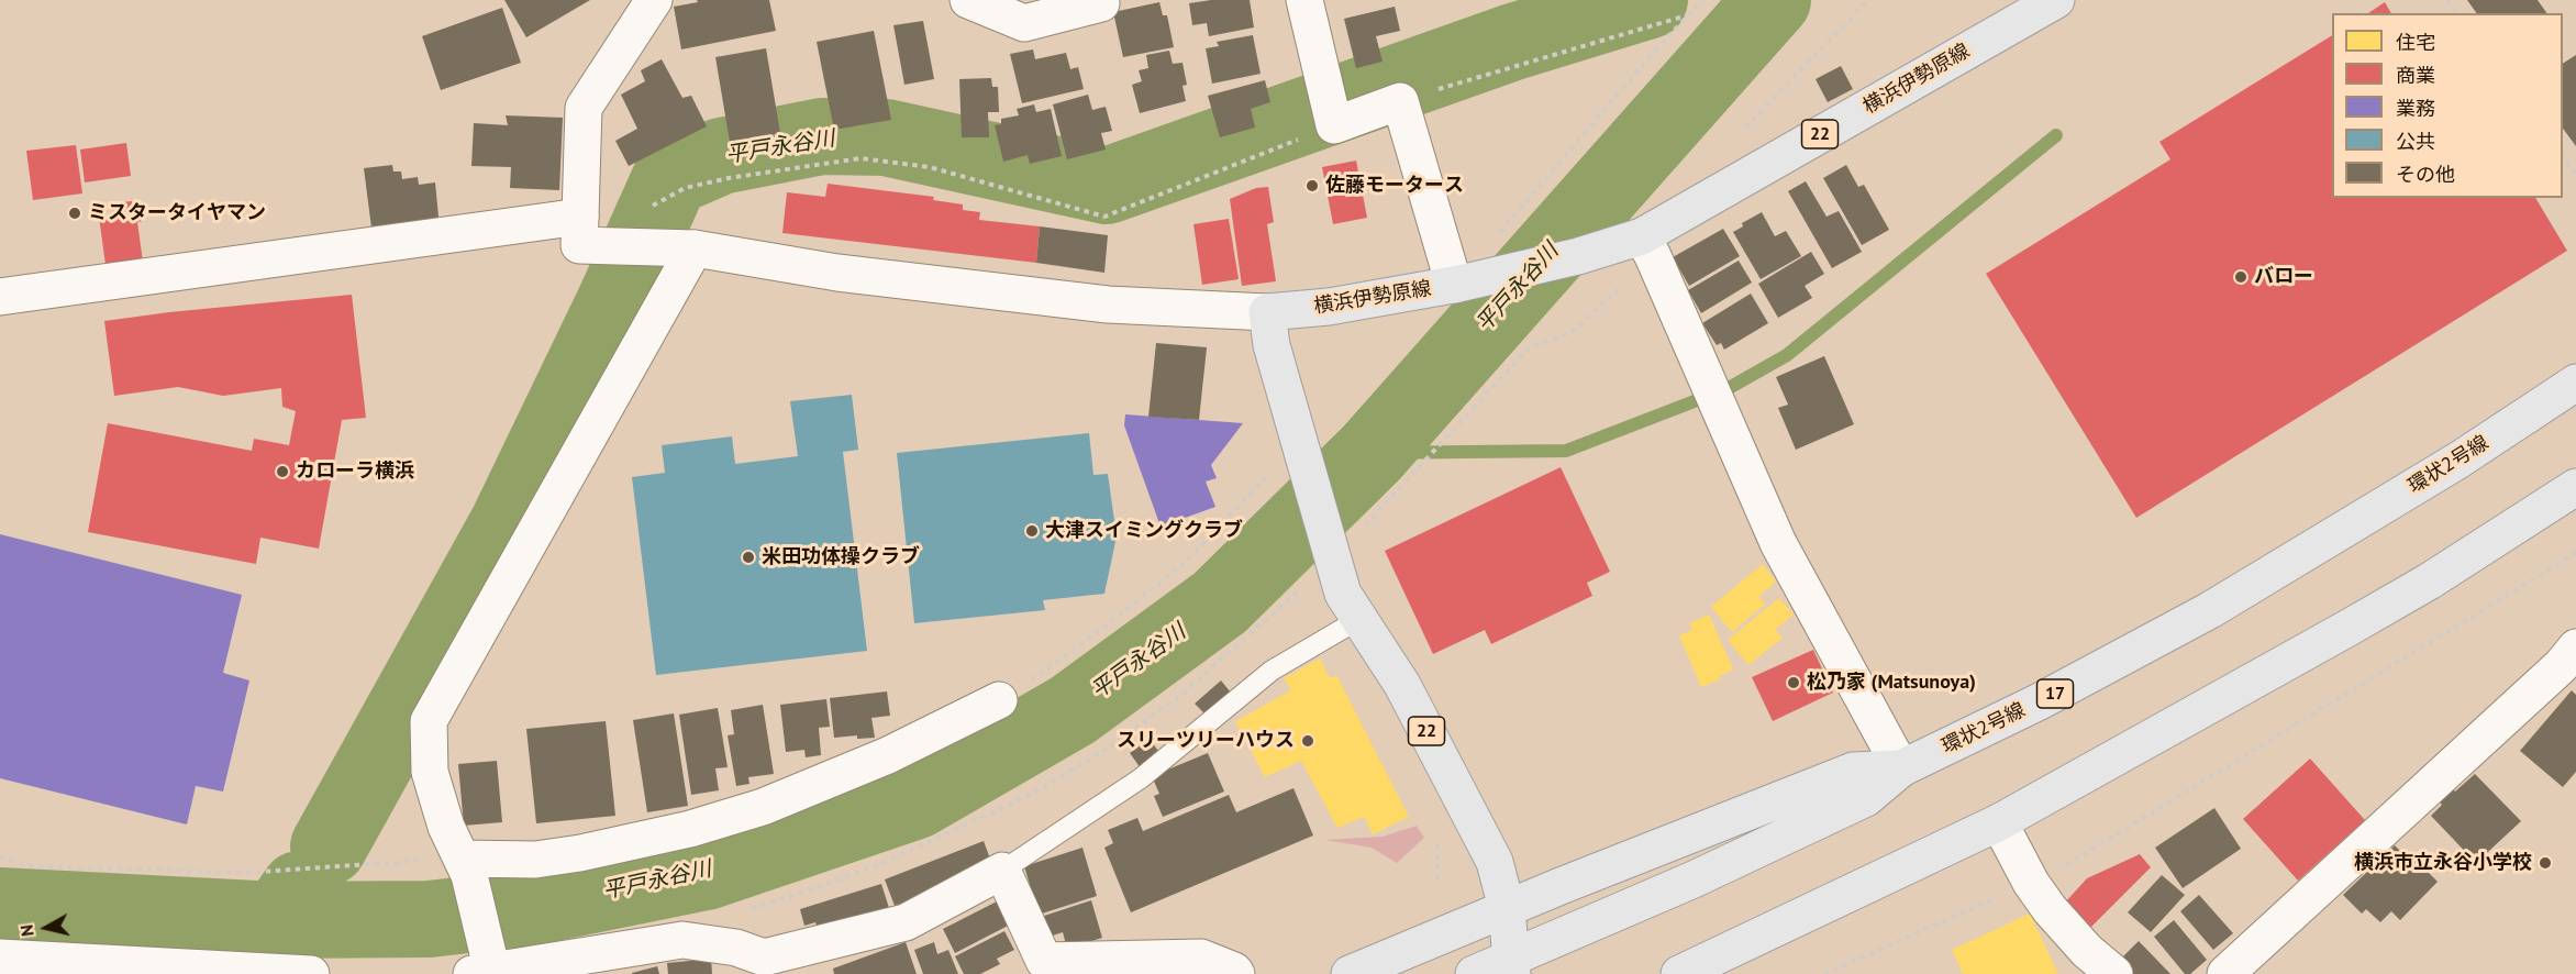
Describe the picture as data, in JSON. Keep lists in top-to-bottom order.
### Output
{
  "streets": {
    "main road": [
      "横浜伊勢原線",
      "22",
      "環状2号線",
      "17"
    ]
  },
  "crossings": [
    ["横浜伊勢原線", "22"],
    ["22", "環状2号線"]
  ],
  "water": ["平戸永谷川"],
  "places": [
    "佐藤モータース",
    "ミスタータイヤマン",
    "バロー",
    "カローラ横浜",
    "大津スイミングクラブ",
    "米田功体操クラブ",
    "松乃家 (Matsunoya)",
    "スリーツリーハウス",
    "横浜市立永谷小学校"
  ],
  "legend": [
    "住宅",
    "商業",
    "業務",
    "公共",
    "その他"
  ],
  "north": "left"
}
